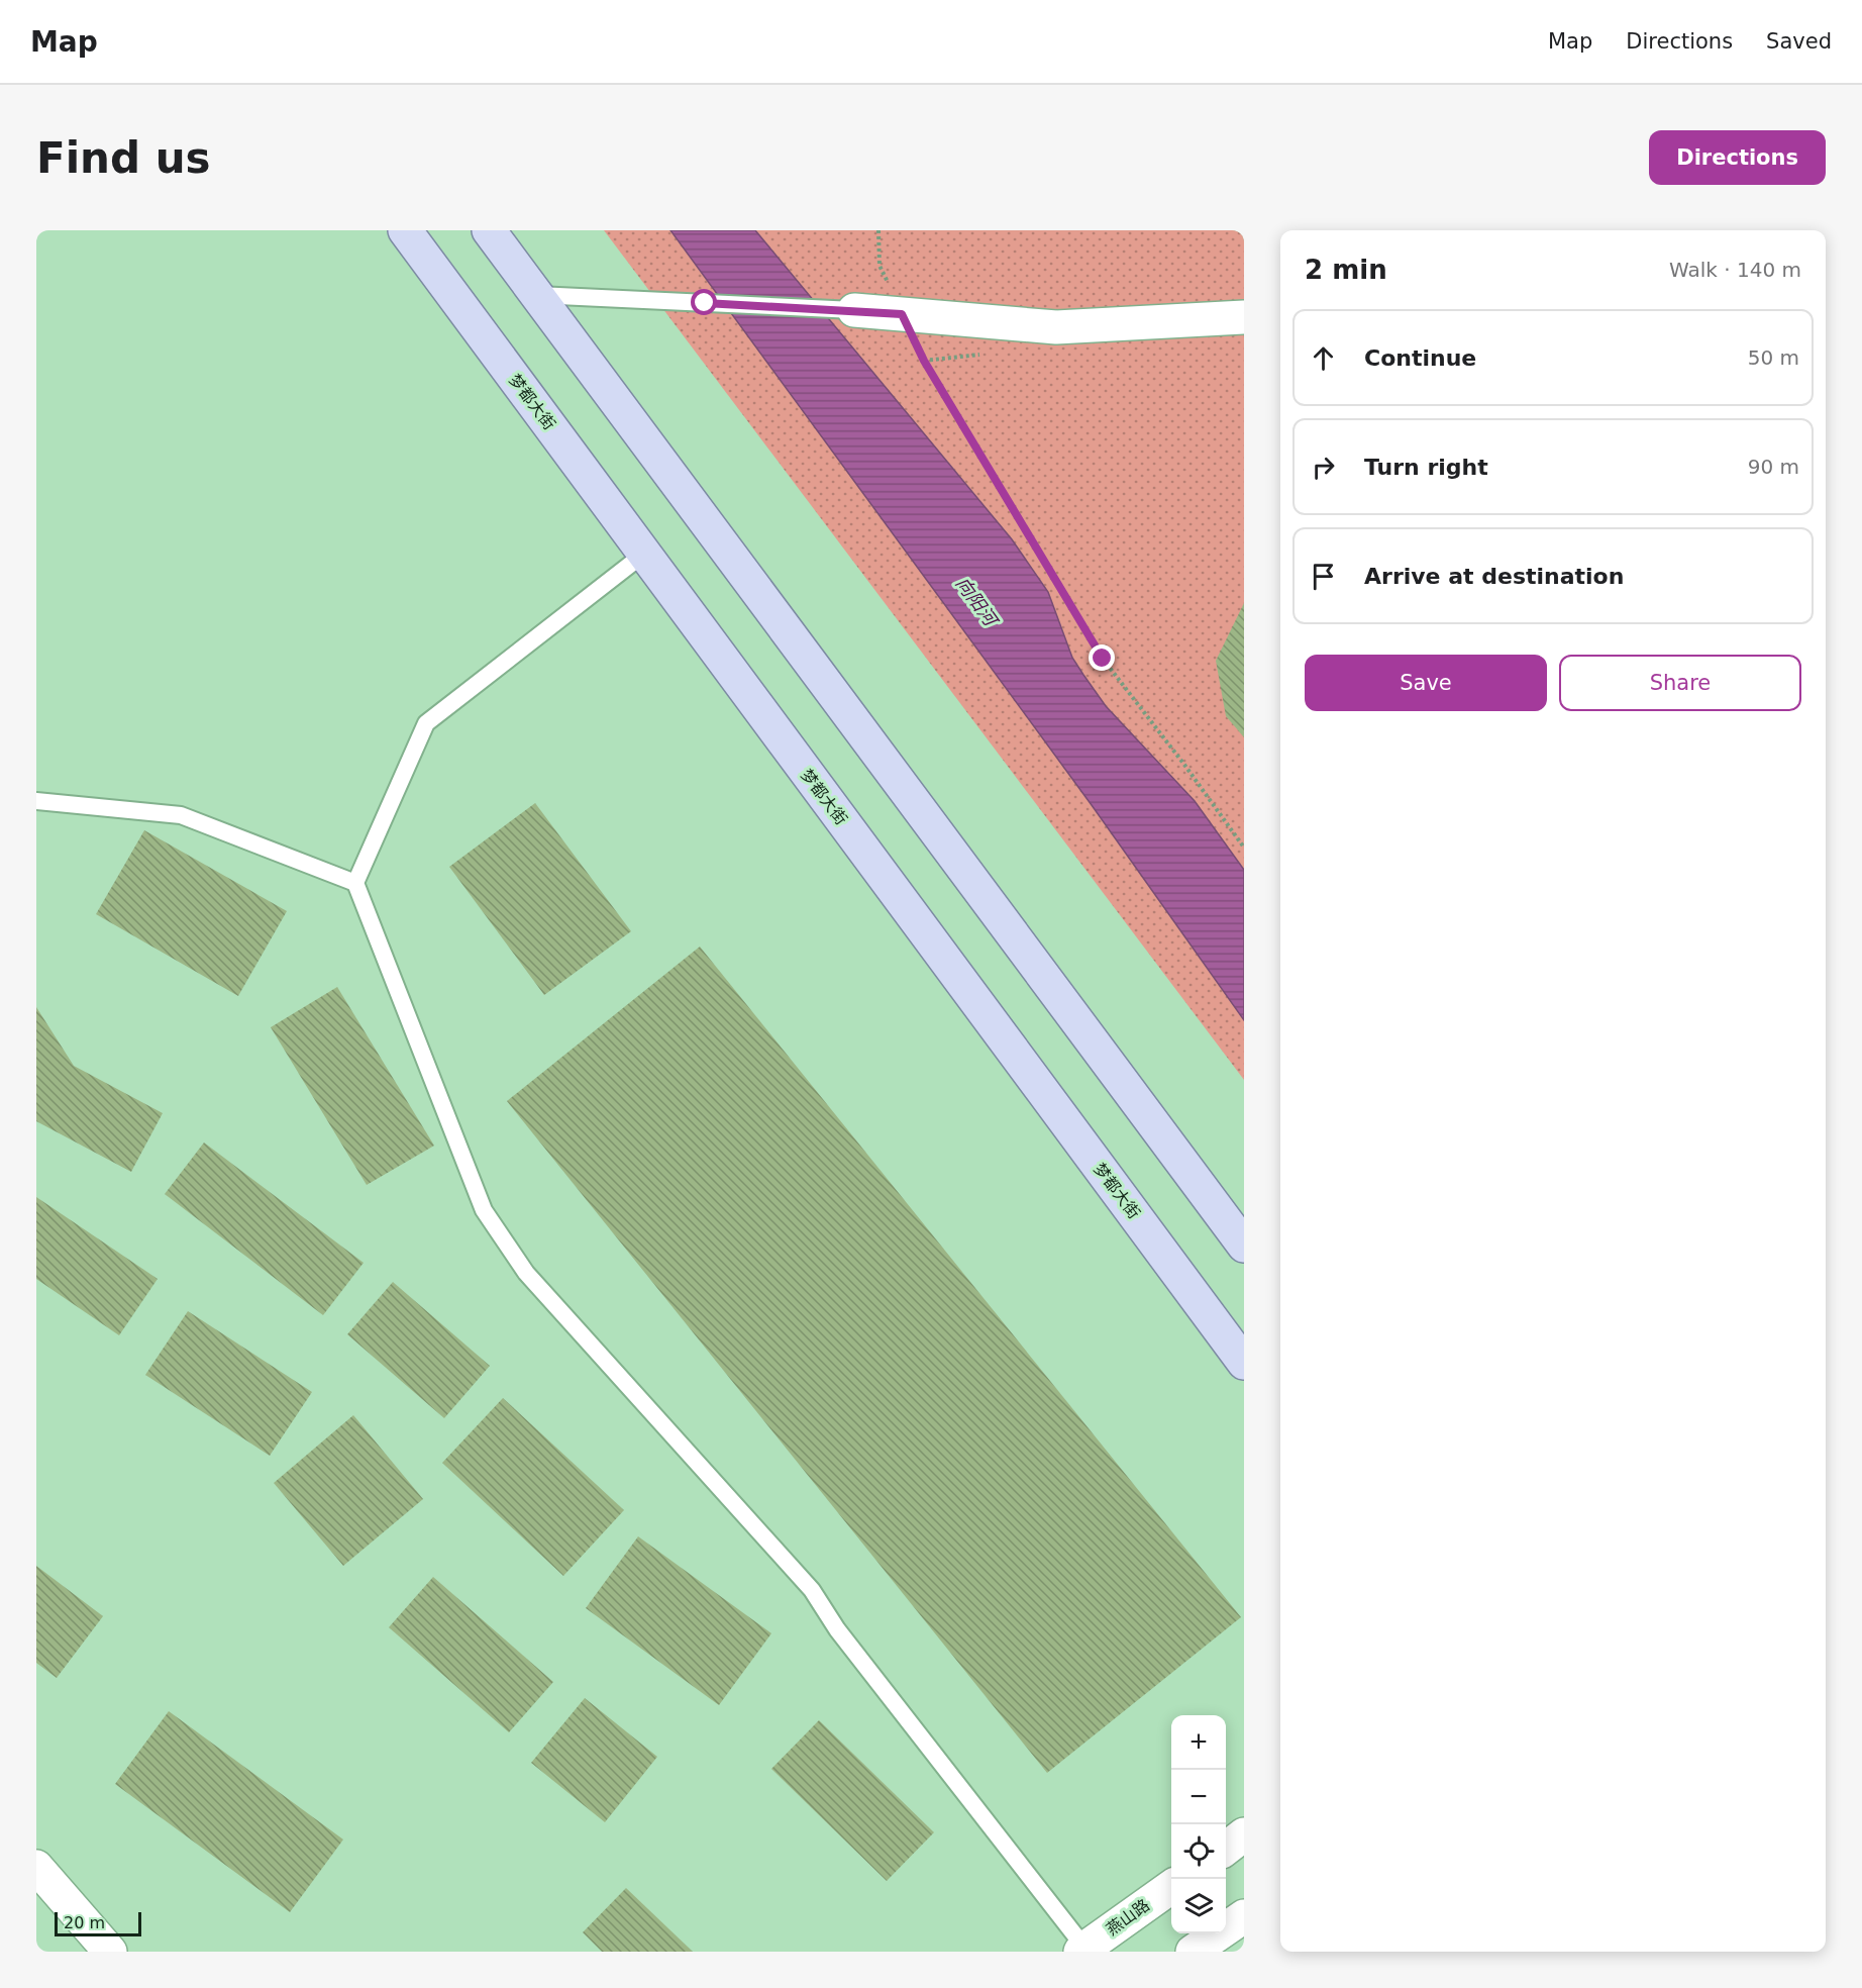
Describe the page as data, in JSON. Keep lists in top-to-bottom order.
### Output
{
  "streets": {
    "main road": ["梦都大街"],
    "street": ["燕山路"]
  },
  "water": ["向阳河"],
  "scale_bar": "20 m",
  "page": {
    "header": "Map",
    "nav": ["Map", "Directions", "Saved"],
    "buttons": [
      "Directions",
      ["Save", "Share"]
    ],
    "title": "Find us",
    "heading": ["2 min", "Walk · 140 m"],
    "list": [
      ["Continue", "50 m"],
      ["Turn right", "90 m"],
      "Arrive at destination"
    ],
    "map_buttons": ["+", "−"],
    "scale": "20 m"
  }
}
